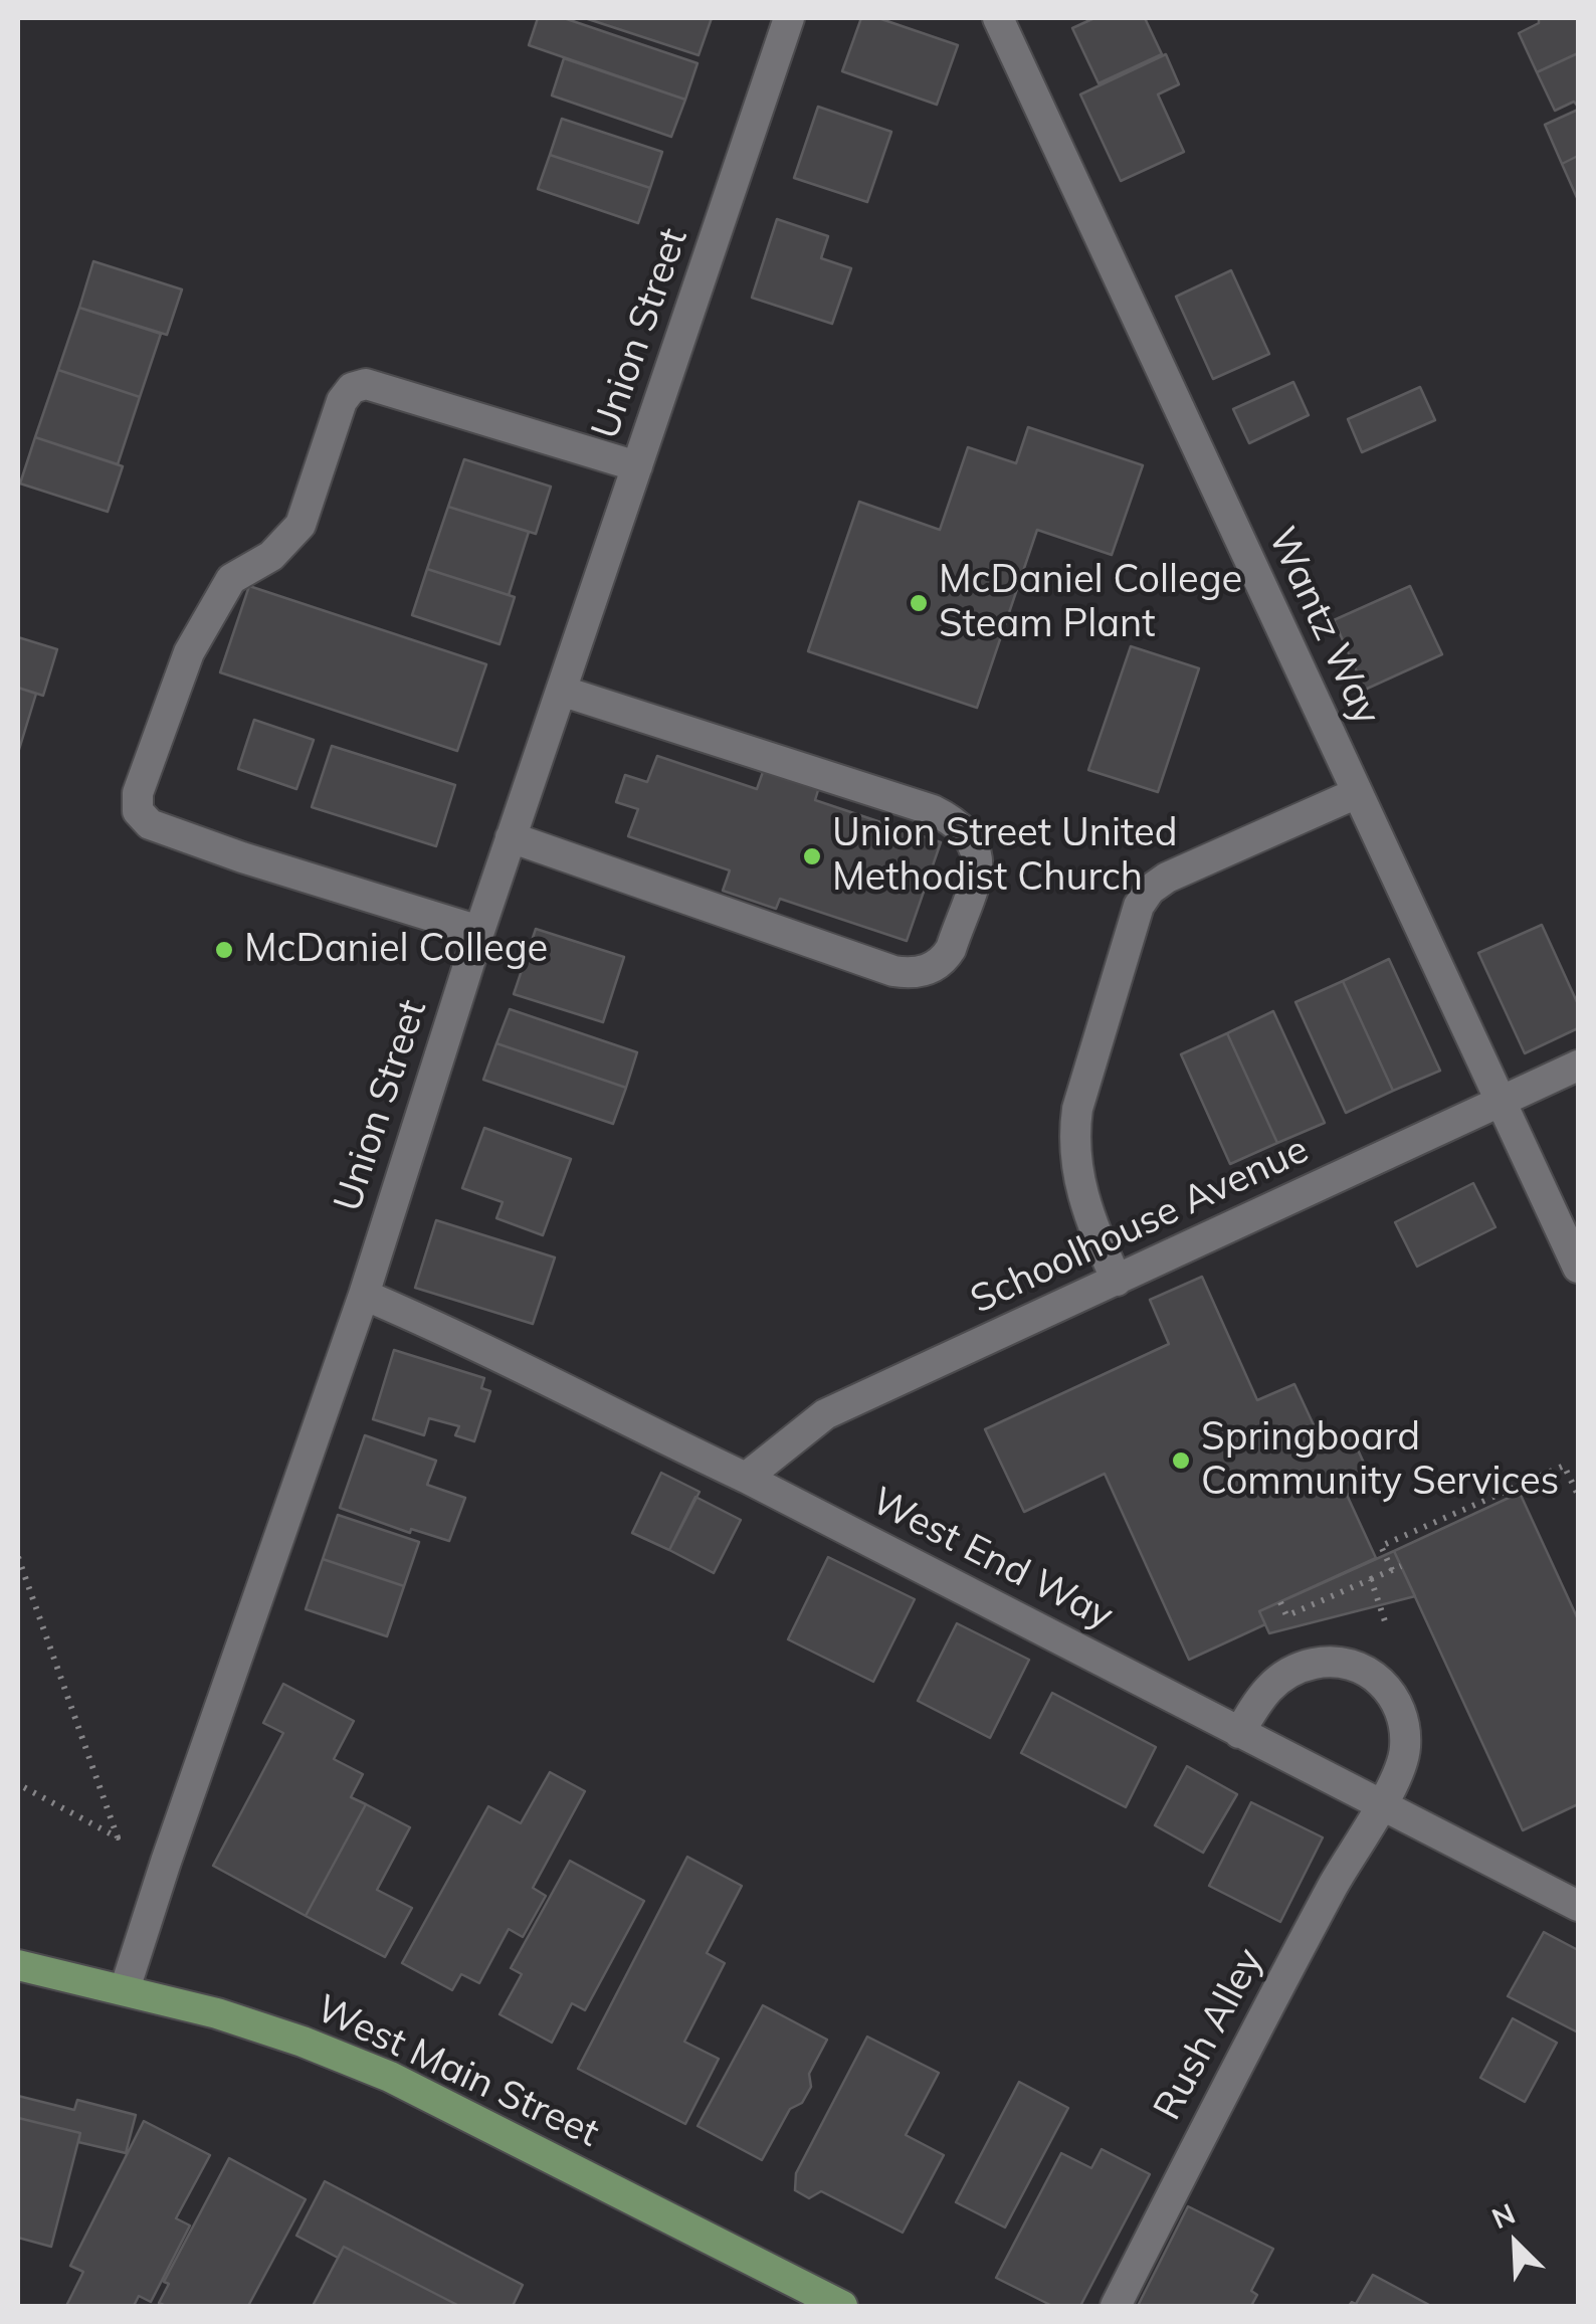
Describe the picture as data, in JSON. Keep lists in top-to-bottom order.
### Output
{
  "streets": {
    "main road": ["West Main Street"],
    "street": [
      "Union Street",
      "Wantz Way",
      "Schoolhouse Avenue",
      "West End Way",
      "Rush Alley"
    ]
  },
  "crossings": [
    ["Union Street", "West End Way"],
    ["Union Street", "West Main Street"],
    ["Wantz Way", "Schoolhouse Avenue"],
    ["Schoolhouse Avenue", "West End Way"],
    ["West End Way", "Rush Alley"]
  ],
  "places": [
    "McDaniel College Steam Plant",
    "Union Street United Methodist Church",
    "McDaniel College",
    "Springboard Community Services"
  ],
  "north": "top left"
}
